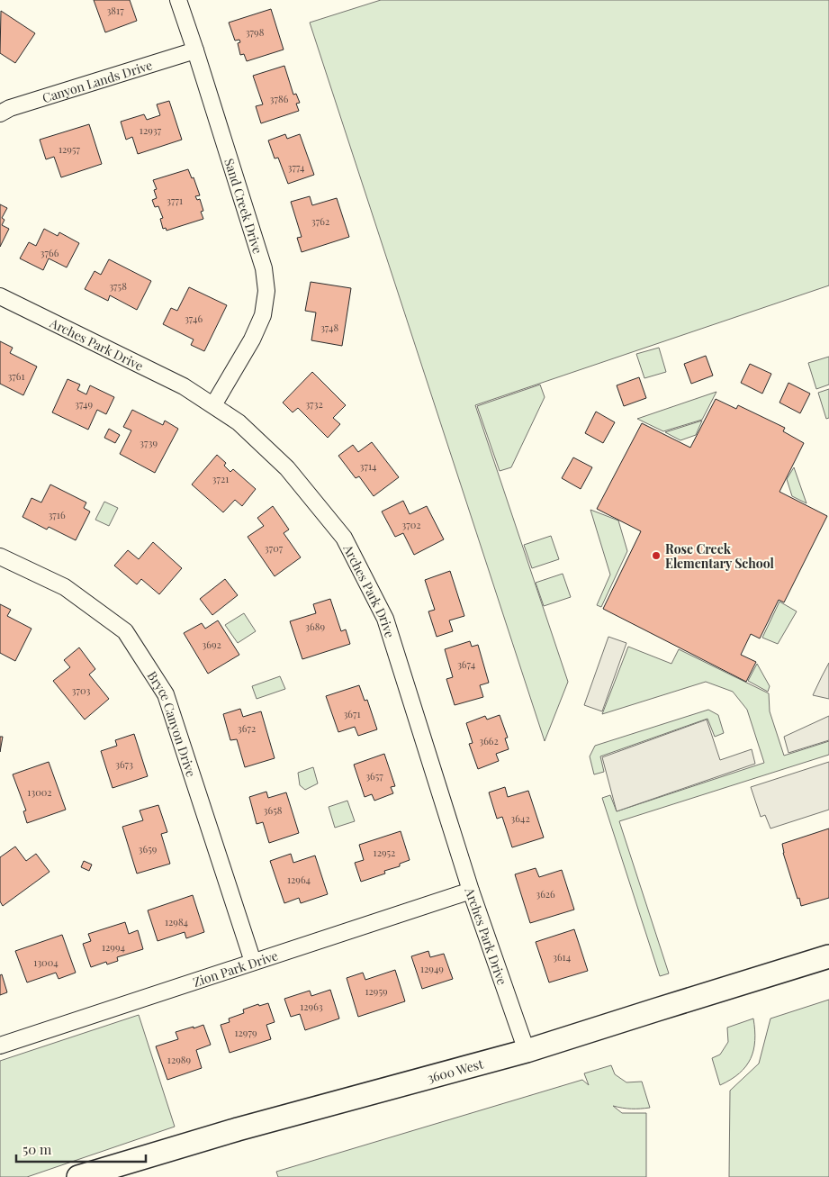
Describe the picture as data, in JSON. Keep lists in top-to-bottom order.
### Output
{
  "streets": {
    "main road": ["3600 West"],
    "street": [
      "Canyon Lands Drive",
      "Sand Creek Drive",
      "Arches Park Drive",
      "Bryce Canyon Drive",
      "Zion Park Drive"
    ]
  },
  "crossings": [
    ["Canyon Lands Drive", "Sand Creek Drive"],
    ["Sand Creek Drive", "Arches Park Drive"],
    ["Arches Park Drive", "Zion Park Drive"],
    ["Arches Park Drive", "3600 West"],
    ["Bryce Canyon Drive", "Zion Park Drive"]
  ],
  "places": ["Rose Creek Elementary School"],
  "house_numbers": [
    "3817",
    "3798",
    "3786",
    "12937",
    "12957",
    "3774",
    "3771",
    "3762",
    "3766",
    "3758",
    "3746",
    "3748",
    "3761",
    "3749",
    "3732",
    "3739",
    "3714",
    "3721",
    "3716",
    "3702",
    "3707",
    "3689",
    "3692",
    "3674",
    "3703",
    "3671",
    "3672",
    "3662",
    "3673",
    "3657",
    "13002",
    "3658",
    "3642",
    "3659",
    "12952",
    "12964",
    "3626",
    "12984",
    "12994",
    "3614",
    "13004",
    "12949",
    "12959",
    "12963",
    "12979",
    "12989"
  ],
  "scale_bar": "50 m"
}
